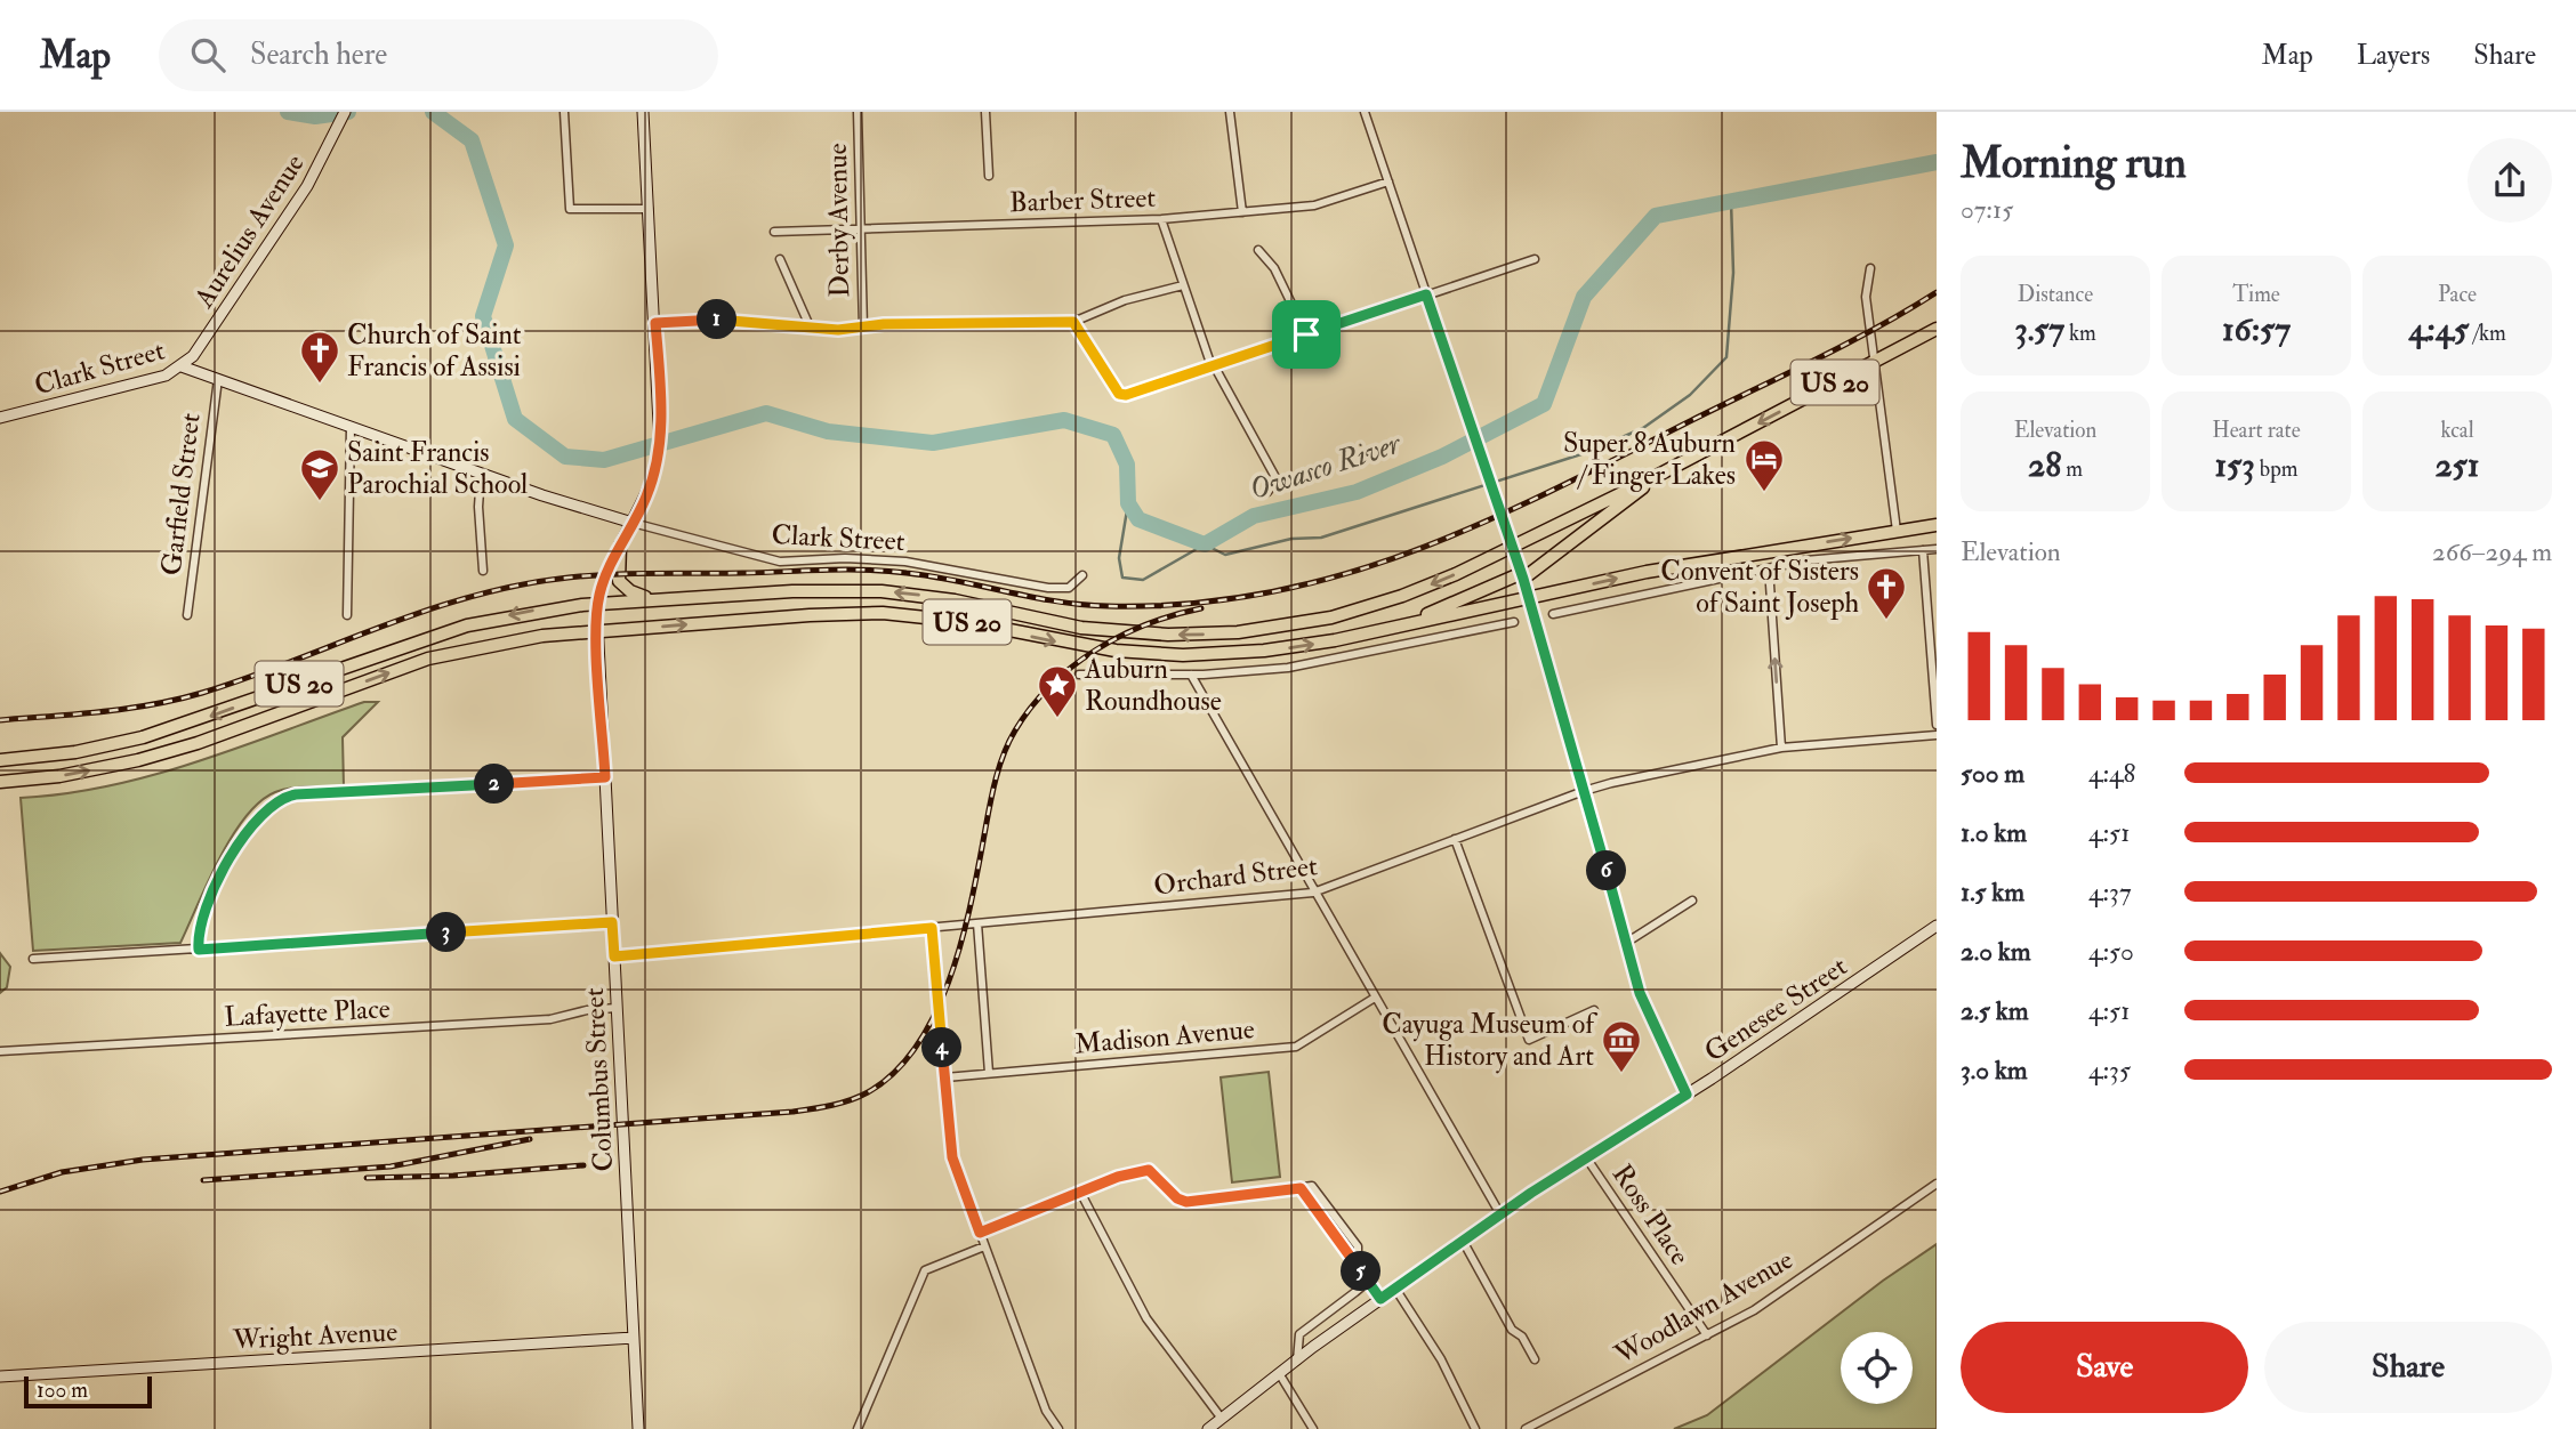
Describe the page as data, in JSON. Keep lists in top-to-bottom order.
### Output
{
  "streets": {
    "highway": ["US 20"],
    "street": [
      "Barber Street",
      "Derby Avenue",
      "Aurelius Avenue",
      "Clark Street",
      "Garfield Street",
      "Orchard Street",
      "Genesee Street",
      "Lafayette Place",
      "Madison Avenue",
      "Columbus Street",
      "Ross Place",
      "Woodlawn Avenue",
      "Wright Avenue"
    ]
  },
  "crossings": [
    ["Barber Street", "Derby Avenue"],
    ["Aurelius Avenue", "Clark Street"],
    ["Clark Street", "Garfield Street"],
    ["Clark Street", "Columbus Street"],
    ["US 20", "Columbus Street"],
    ["Orchard Street", "Columbus Street"],
    ["Genesee Street", "Ross Place"],
    ["Lafayette Place", "Columbus Street"],
    ["Columbus Street", "Wright Avenue"],
    ["Ross Place", "Woodlawn Avenue"]
  ],
  "water": ["Owasco River"],
  "places": {
    "church": ["Church of Saint Francis of Assisi", "Convent of Sisters of Saint Joseph"],
    "hotel": ["Super 8 Auburn / Finger Lakes"],
    "school or university": ["Saint Francis Parochial School"],
    "place": ["Auburn Roundhouse"],
    "museum": ["Cayuga Museum of History and Art"]
  },
  "scale_bar": "100 m",
  "page": {
    "header": "Map",
    "search": "Search here",
    "nav": ["Map", "Layers", "Share"],
    "heading": ["Morning run", "07:15"],
    "stats": [
      ["Distance", "3.57 km"],
      ["Time", "16:57"],
      ["Pace", "4:45 /km"],
      ["Elevation", "28 m"],
      ["Heart rate", "153 bpm"],
      ["kcal", "251"]
    ],
    "pins": [
      "1",
      "2",
      "6",
      "3",
      "4",
      "5"
    ],
    "chart": ["Elevation", "266–294 m"],
    "list": [
      {
        "name": "500 m",
        "note": "4:48"
      },
      {
        "name": "1.0 km",
        "note": "4:51"
      },
      {
        "name": "1.5 km",
        "note": "4:37"
      },
      {
        "name": "2.0 km",
        "note": "4:50"
      },
      {
        "name": "2.5 km",
        "note": "4:51"
      },
      {
        "name": "3.0 km",
        "note": "4:35"
      }
    ],
    "buttons": ["Save", "Share"],
    "scale": "100 m"
  }
}
